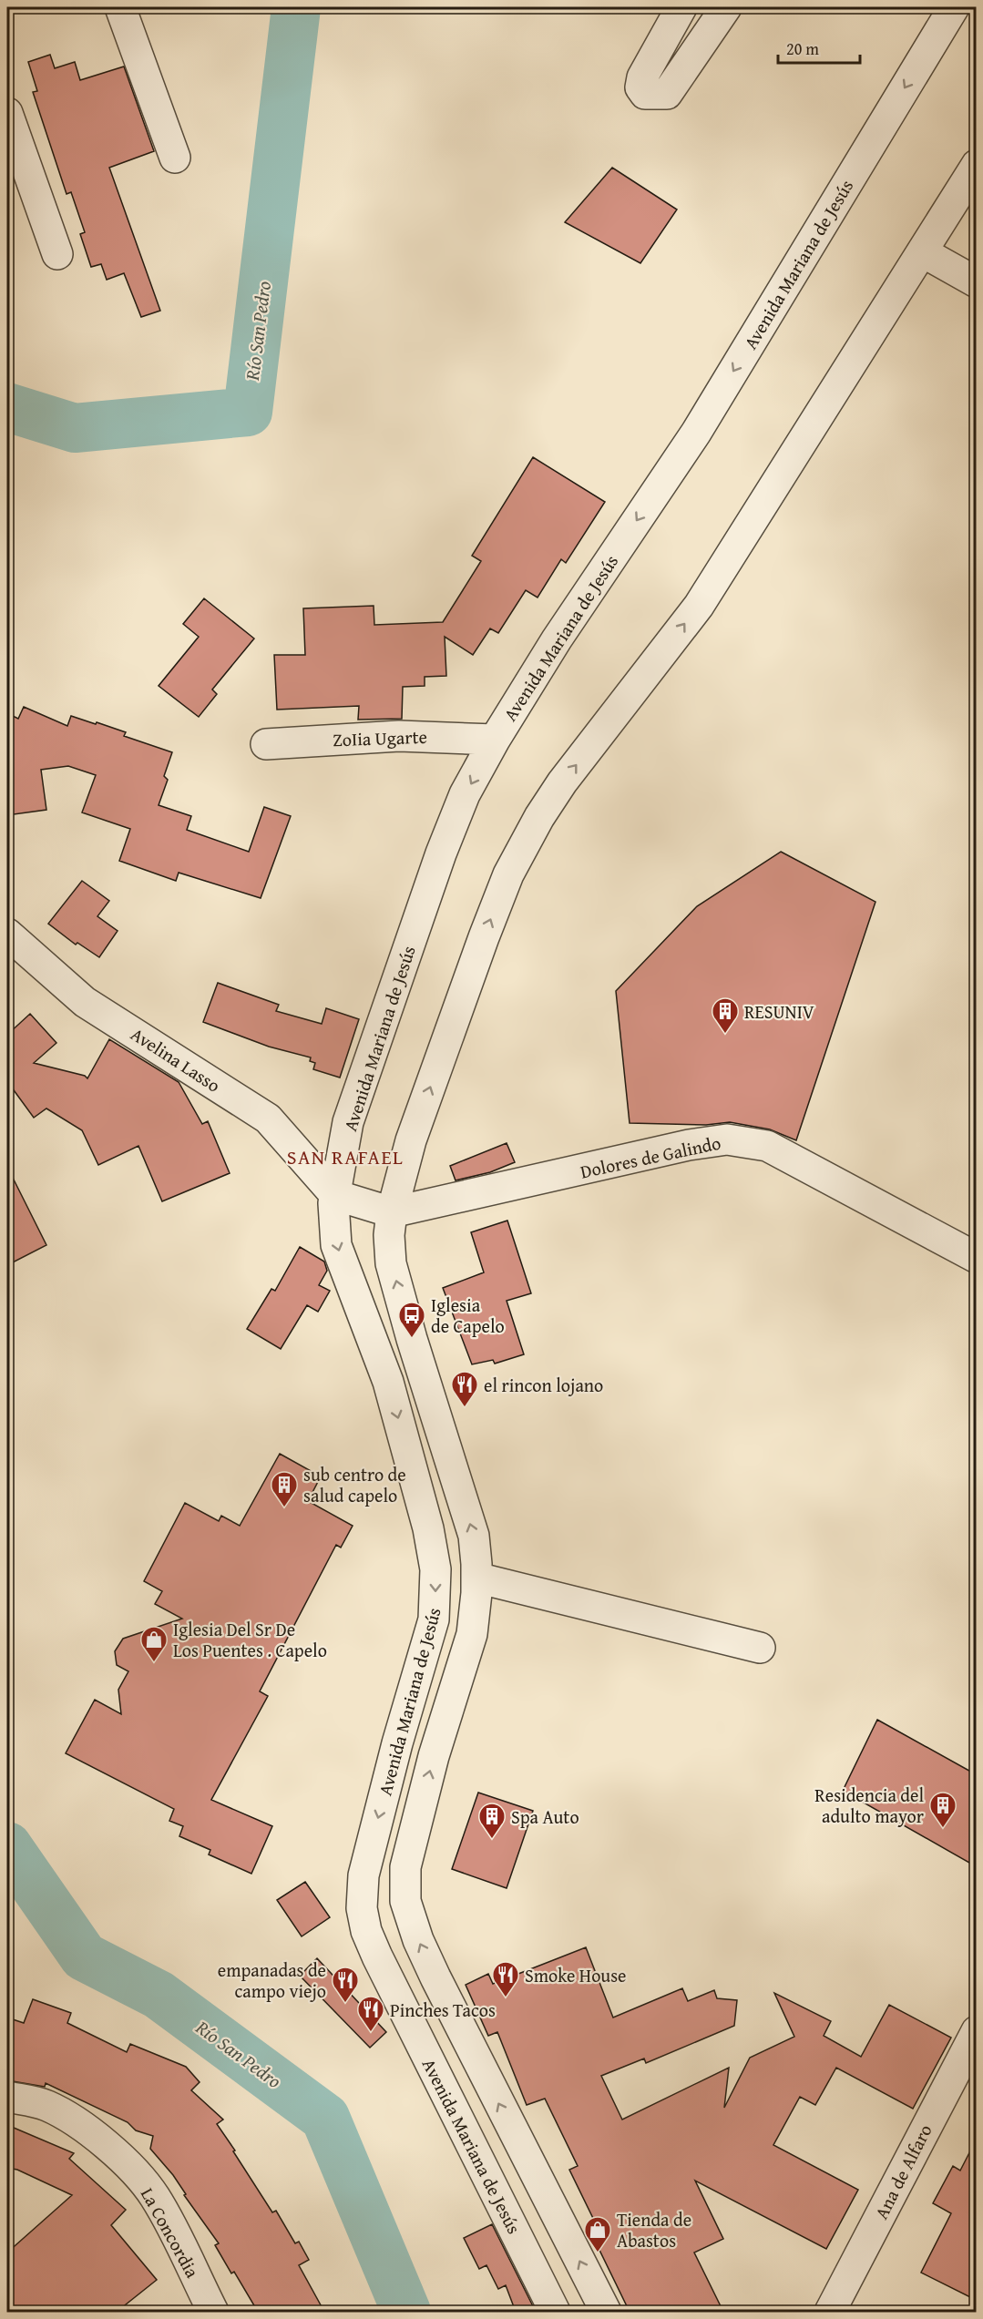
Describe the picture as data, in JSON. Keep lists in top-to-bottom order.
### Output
{
  "streets": {
    "street": [
      "Avenida Mariana de Jesús",
      "ZoIia Ugarte",
      "Avelina Lasso",
      "Dolores de Galindo",
      "Ana de Alfaro",
      "La Concordia"
    ]
  },
  "crossings": [
    ["Avenida Mariana de Jesús", "ZoIia Ugarte"],
    ["Avenida Mariana de Jesús", "Avelina Lasso"],
    ["Avenida Mariana de Jesús", "Dolores de Galindo"],
    ["Avelina Lasso", "Dolores de Galindo"]
  ],
  "districts": ["SAN RAFAEL"],
  "water": ["Río San Pedro"],
  "places": {
    "building": [
      "RESUNIV",
      "sub centro de salud capelo",
      "Residencia del adulto mayor",
      "Spa Auto"
    ],
    "bus stop": ["Iglesia de Capelo"],
    "restaurant": [
      "el rincon lojano",
      "Smoke House",
      "empanadas de campo viejo",
      "Pinches Tacos"
    ],
    "shop": ["Iglesia Del Sr De Los Puentes . Capelo", "Tienda de Abastos"]
  },
  "scale_bar": "20 m"
}
